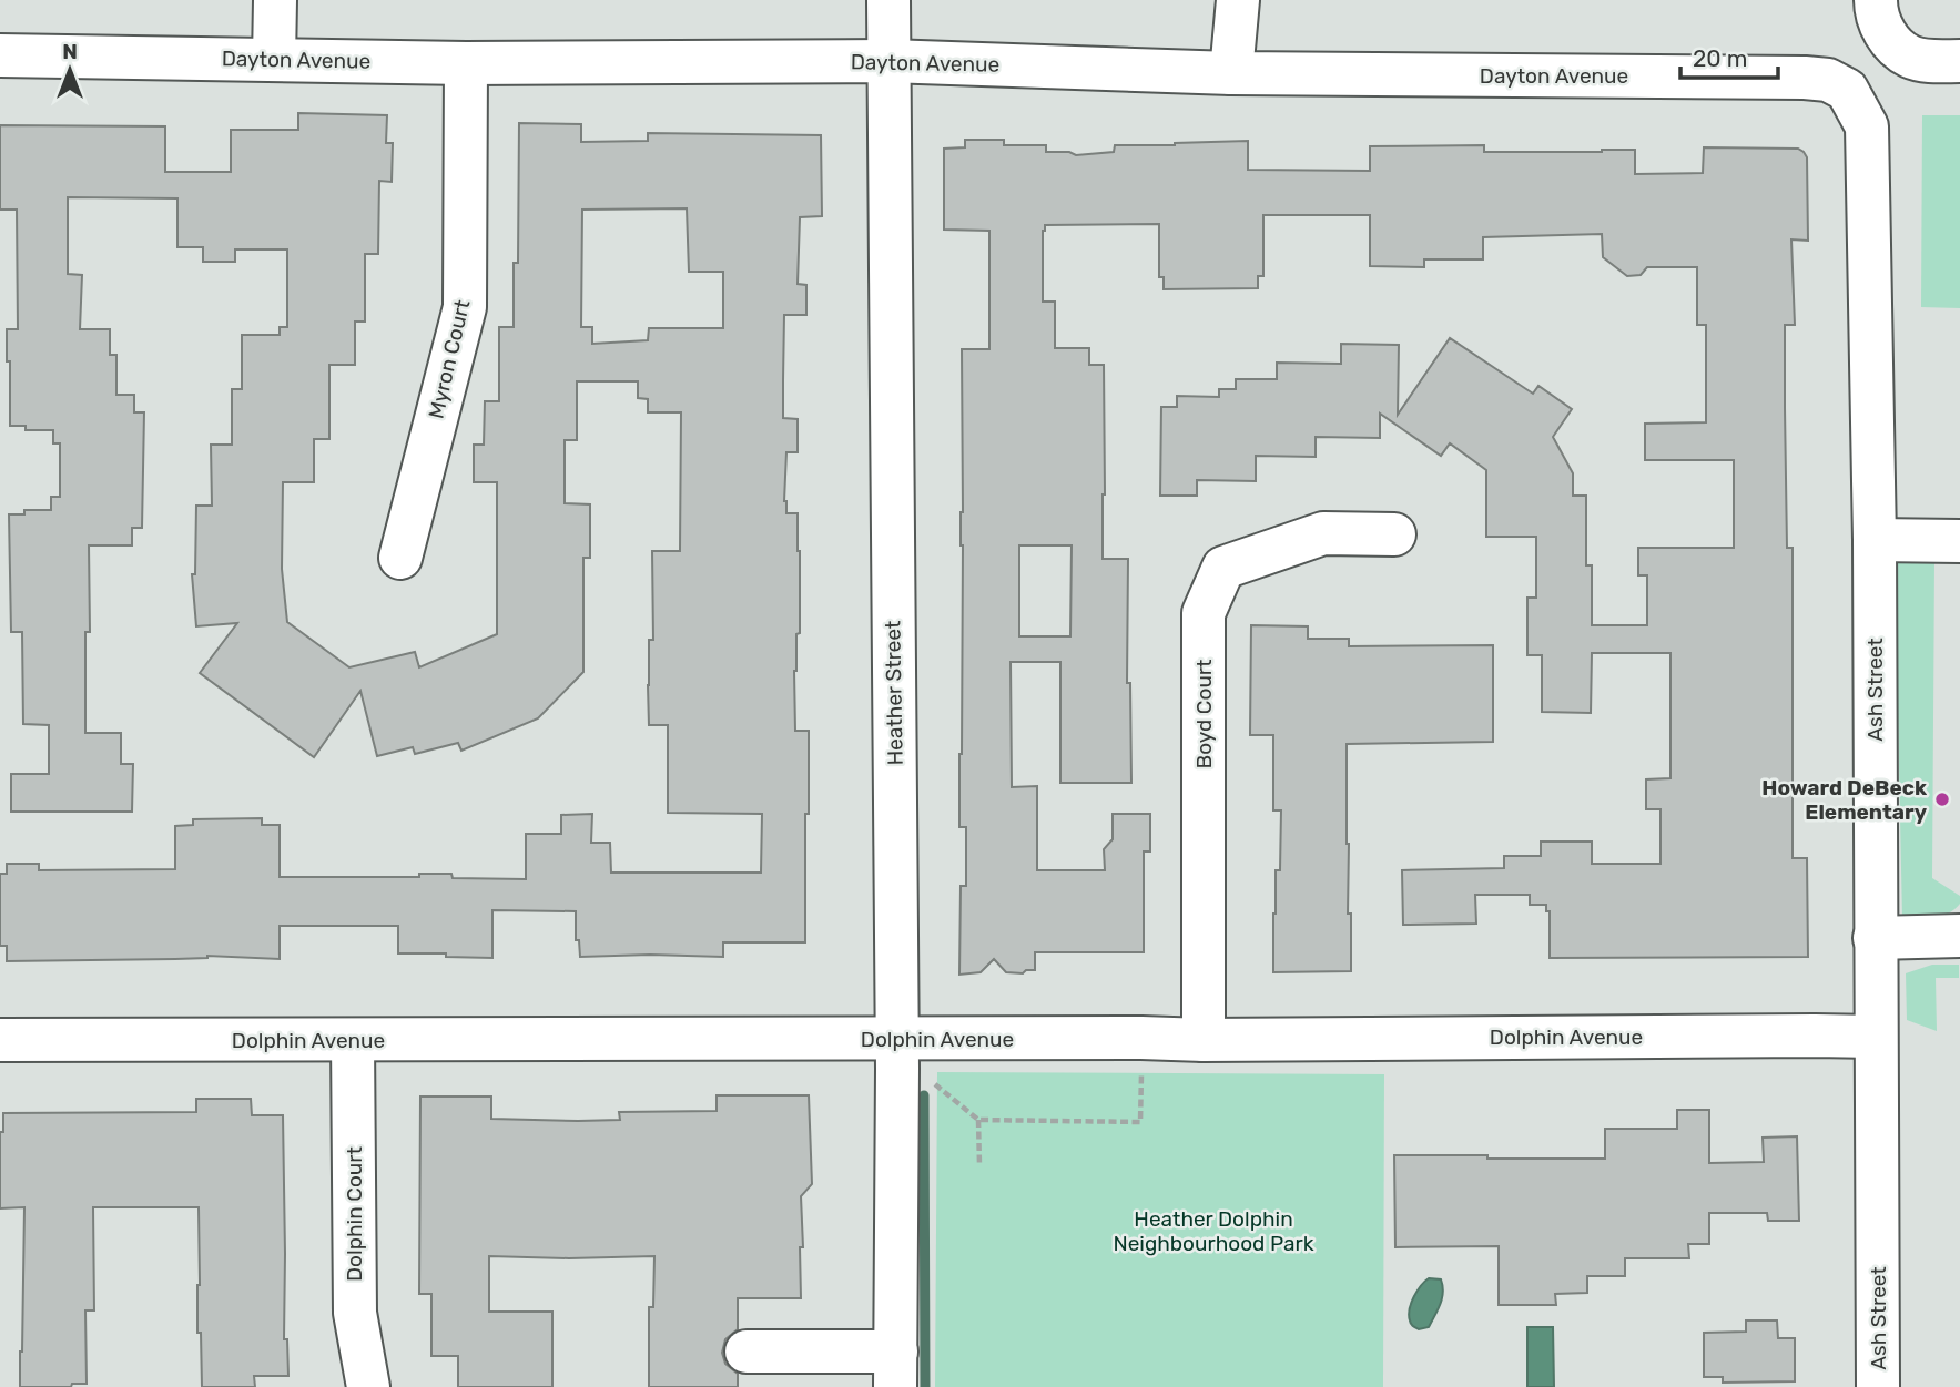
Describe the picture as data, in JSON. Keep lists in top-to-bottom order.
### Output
{
  "streets": {
    "street": [
      "Dayton Avenue",
      "Myron Court",
      "Ash Street",
      "Heather Street",
      "Boyd Court",
      "Dolphin Avenue",
      "Dolphin Court"
    ]
  },
  "crossings": [
    ["Dayton Avenue", "Myron Court"],
    ["Dayton Avenue", "Ash Street"],
    ["Dayton Avenue", "Heather Street"],
    ["Ash Street", "Dolphin Avenue"],
    ["Heather Street", "Dolphin Avenue"],
    ["Boyd Court", "Dolphin Avenue"],
    ["Dolphin Avenue", "Dolphin Court"]
  ],
  "parks": ["Heather Dolphin Neighbourhood Park"],
  "places": ["Howard DeBeck Elementary"],
  "scale_bar": "20 m",
  "north": "top"
}
